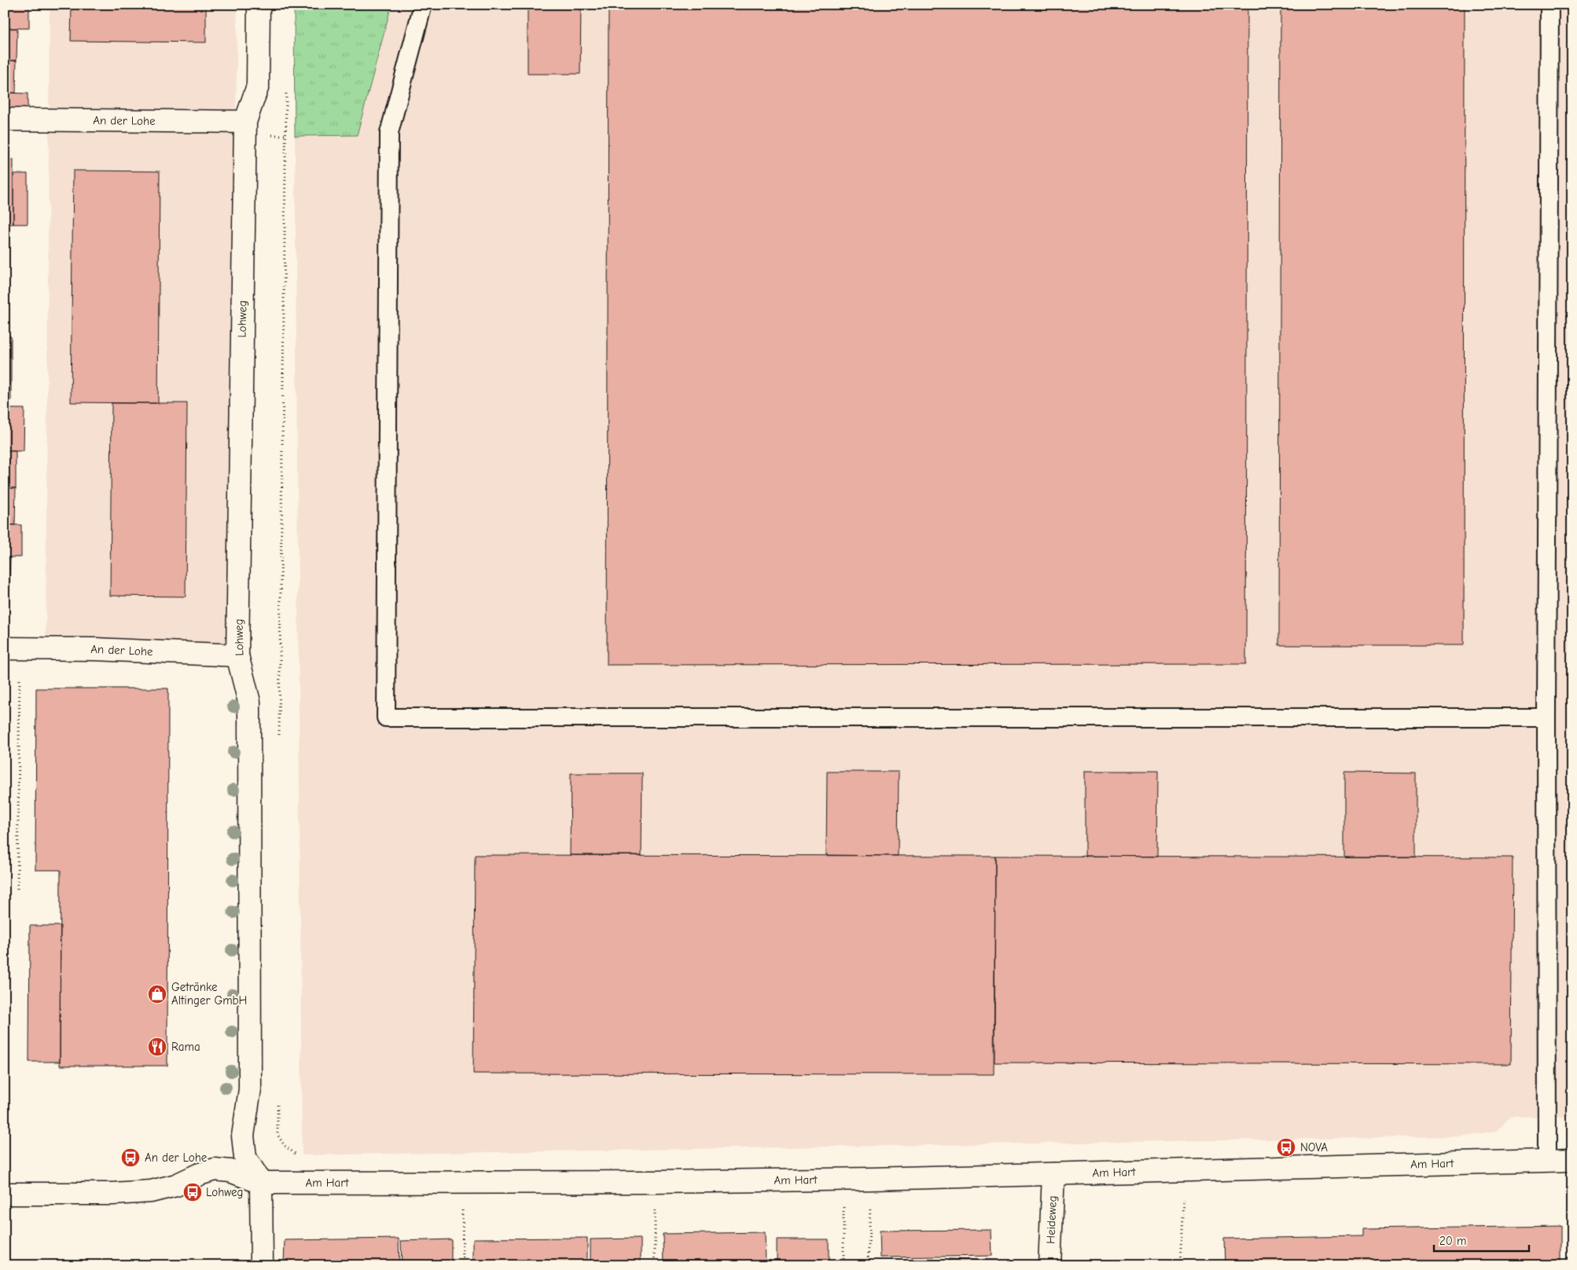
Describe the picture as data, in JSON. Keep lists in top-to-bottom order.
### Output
{
  "streets": {
    "street": [
      "An der Lohe",
      "Lohweg",
      "Am Hart",
      "Heideweg"
    ]
  },
  "crossings": [
    ["An der Lohe", "Lohweg"],
    ["Lohweg", "Am Hart"],
    ["Am Hart", "Heideweg"]
  ],
  "places": {
    "shop": ["Getränke Altinger GmbH"],
    "restaurant": ["Rama"],
    "bus stop": ["NOVA", "An der Lohe", "Lohweg"]
  },
  "scale_bar": "20 m"
}
